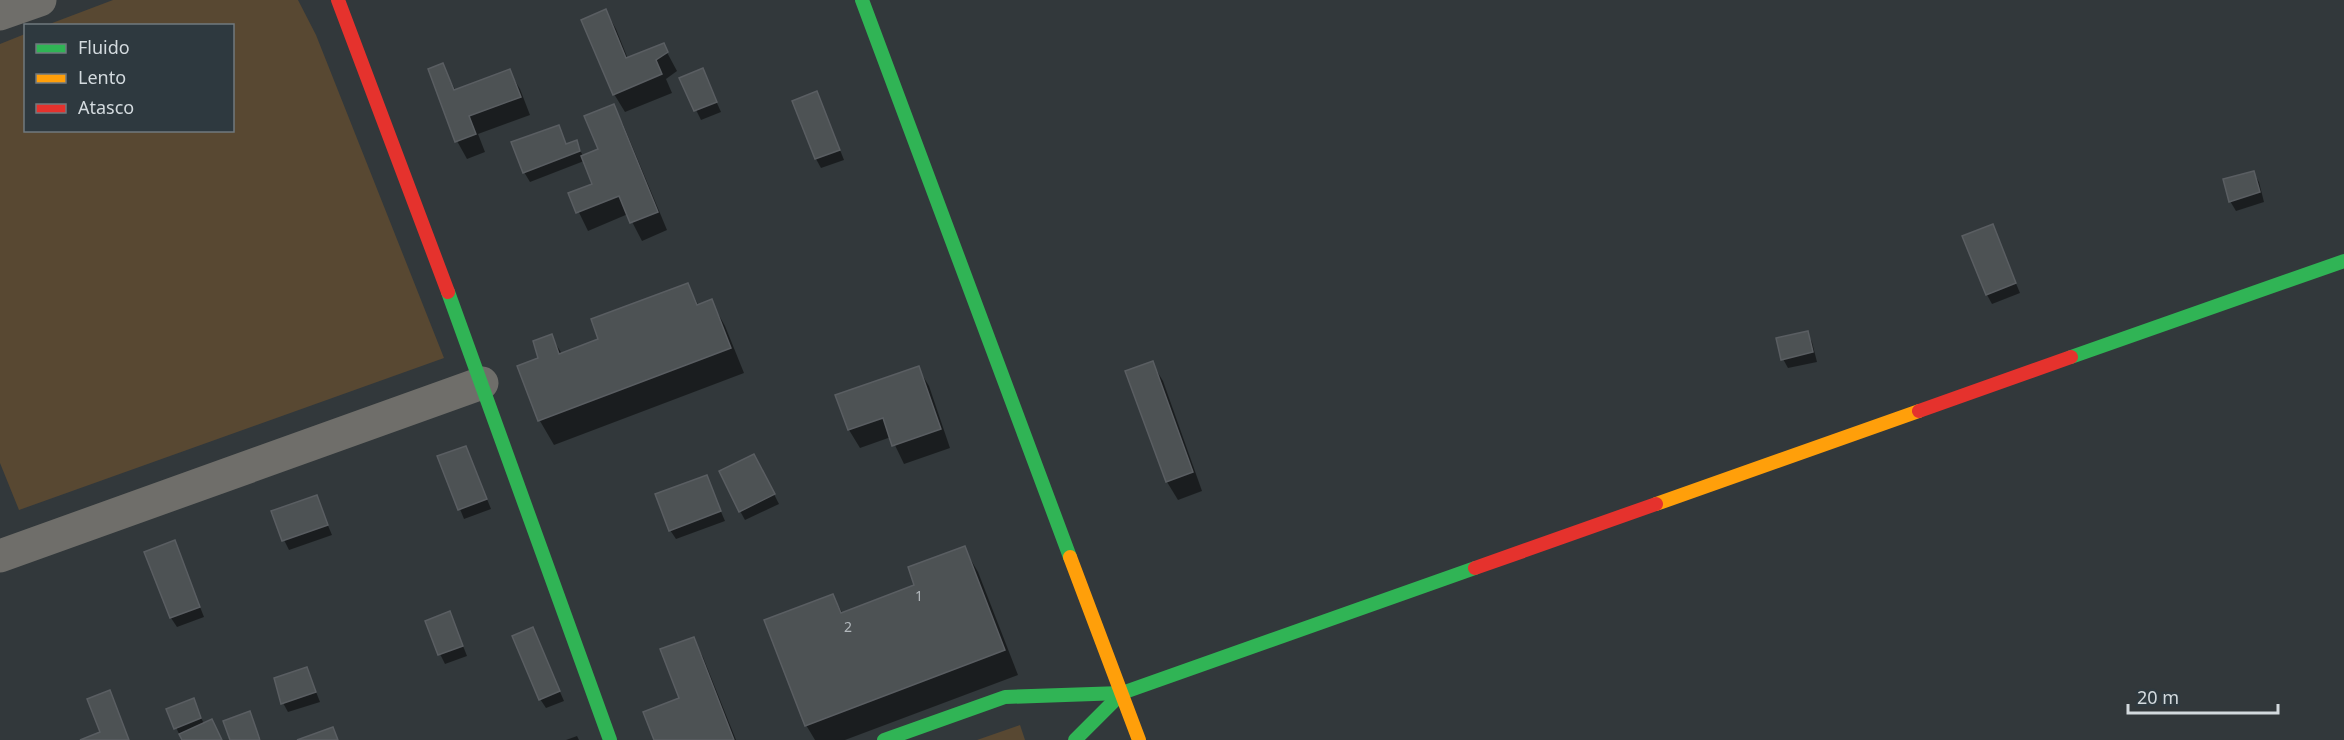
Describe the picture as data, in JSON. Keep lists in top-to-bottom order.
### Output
{
  "house_numbers": ["1", "2"],
  "legend": ["Fluido", "Lento", "Atasco"],
  "scale_bar": "20 m"
}
